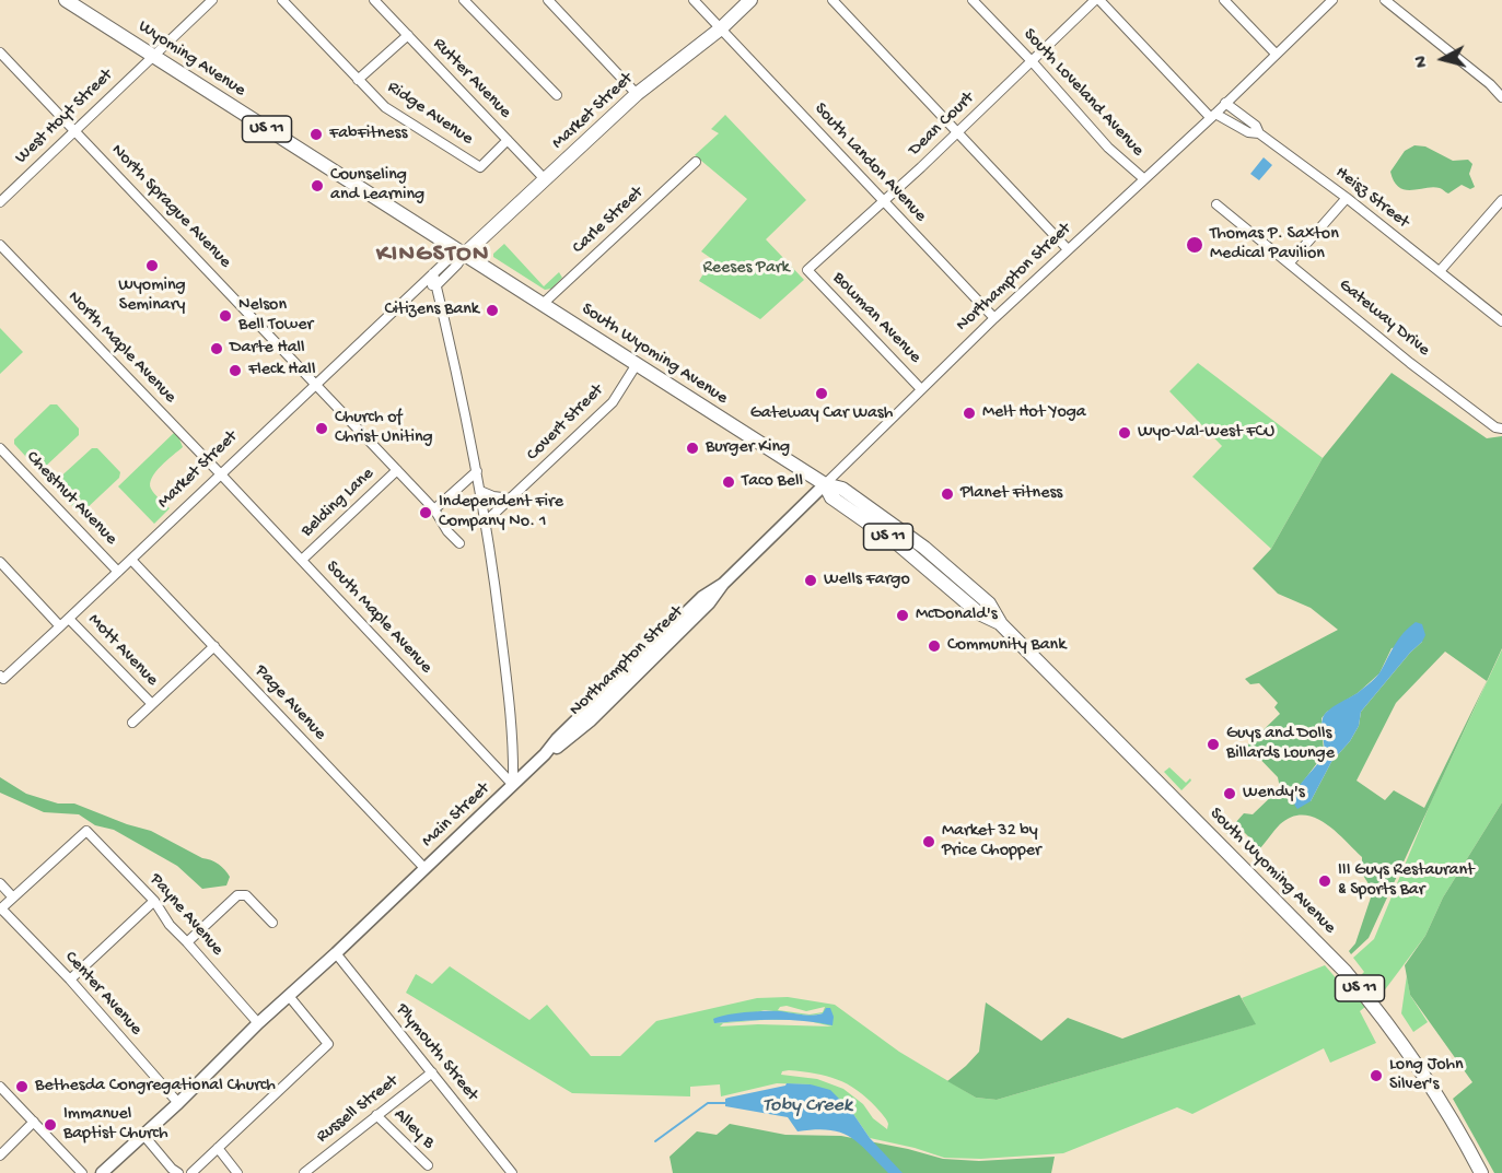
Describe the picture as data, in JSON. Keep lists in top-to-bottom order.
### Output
{
  "streets": {
    "main road": [
      "Wyoming Avenue",
      "Market Street",
      "US 11",
      "South Wyoming Avenue"
    ],
    "street": [
      "Rutter Avenue",
      "South Loveland Avenue",
      "Ridge Avenue",
      "West Hoyt Street",
      "Dean Court",
      "South Landon Avenue",
      "Heisz Street",
      "North Sprague Avenue",
      "Carle Street",
      "Northampton Street",
      "Bowman Avenue",
      "Gateway Drive",
      "North Maple Avenue",
      "Covert Street",
      "Chestnut Avenue",
      "Belding Lane",
      "South Maple Avenue",
      "Mott Avenue",
      "Page Avenue",
      "Main Street",
      "Payne Avenue",
      "Center Avenue",
      "Plymouth Street",
      "Russell Street",
      "Alley B"
    ]
  },
  "crossings": [
    ["Wyoming Avenue", "Market Street"],
    ["Wyoming Avenue", "West Hoyt Street"],
    ["Wyoming Avenue", "South Wyoming Avenue"],
    ["Rutter Avenue", "Market Street"],
    ["Rutter Avenue", "Ridge Avenue"],
    ["South Loveland Avenue", "Dean Court"],
    ["South Loveland Avenue", "Northampton Street"],
    ["Market Street", "South Landon Avenue"],
    ["Market Street", "North Sprague Avenue"],
    ["Market Street", "North Maple Avenue"],
    ["Market Street", "South Wyoming Avenue"],
    ["Market Street", "Chestnut Avenue"],
    ["Market Street", "South Maple Avenue"],
    ["Market Street", "Mott Avenue"],
    ["Market Street", "Page Avenue"],
    ["Market Street", "Main Street"],
    ["West Hoyt Street", "North Sprague Avenue"],
    ["Dean Court", "South Landon Avenue"],
    ["Dean Court", "Heisz Street"],
    ["Dean Court", "Bowman Avenue"],
    ["South Landon Avenue", "Northampton Street"],
    ["Heisz Street", "Northampton Street"],
    ["North Sprague Avenue", "Belding Lane"],
    ["Carle Street", "South Wyoming Avenue"],
    ["Northampton Street", "Bowman Avenue"],
    ["Northampton Street", "South Wyoming Avenue"],
    ["Northampton Street", "South Maple Avenue"],
    ["Northampton Street", "Main Street"],
    ["North Maple Avenue", "South Maple Avenue"],
    ["South Wyoming Avenue", "Covert Street"],
    ["Covert Street", "Main Street"],
    ["Belding Lane", "South Maple Avenue"],
    ["South Maple Avenue", "Main Street"],
    ["Page Avenue", "Main Street"],
    ["Main Street", "Payne Avenue"],
    ["Main Street", "Center Avenue"],
    ["Main Street", "Plymouth Street"],
    ["Plymouth Street", "Russell Street"],
    ["Russell Street", "Alley B"]
  ],
  "districts": ["KINGSTON"],
  "water": ["Toby Creek"],
  "parks": ["Reeses Park"],
  "places": [
    "FabFitness",
    "Counseling and Learning",
    "Thomas P. Saxton Medical Pavilion",
    "Wyoming Seminary",
    "Citizens Bank",
    "Nelson Bell Tower",
    "Darte Hall",
    "Fleck Hall",
    "Gateway Car Wash",
    "Melt Hot Yoga",
    "Church of Christ Uniting",
    "Wyo-Val-West FCU",
    "Burger King",
    "Taco Bell",
    "Planet Fitness",
    "Independent Fire Company No. 1",
    "Wells Fargo",
    "McDonald's",
    "Community Bank",
    "Guys and Dolls Billards Lounge",
    "Wendy's",
    "Market 32 by Price Chopper",
    "III Guys Restaurant & Sports Bar",
    "Long John Silver's",
    "Bethesda Congregational Church",
    "Immanuel Baptist Church"
  ],
  "north": "left"
}
